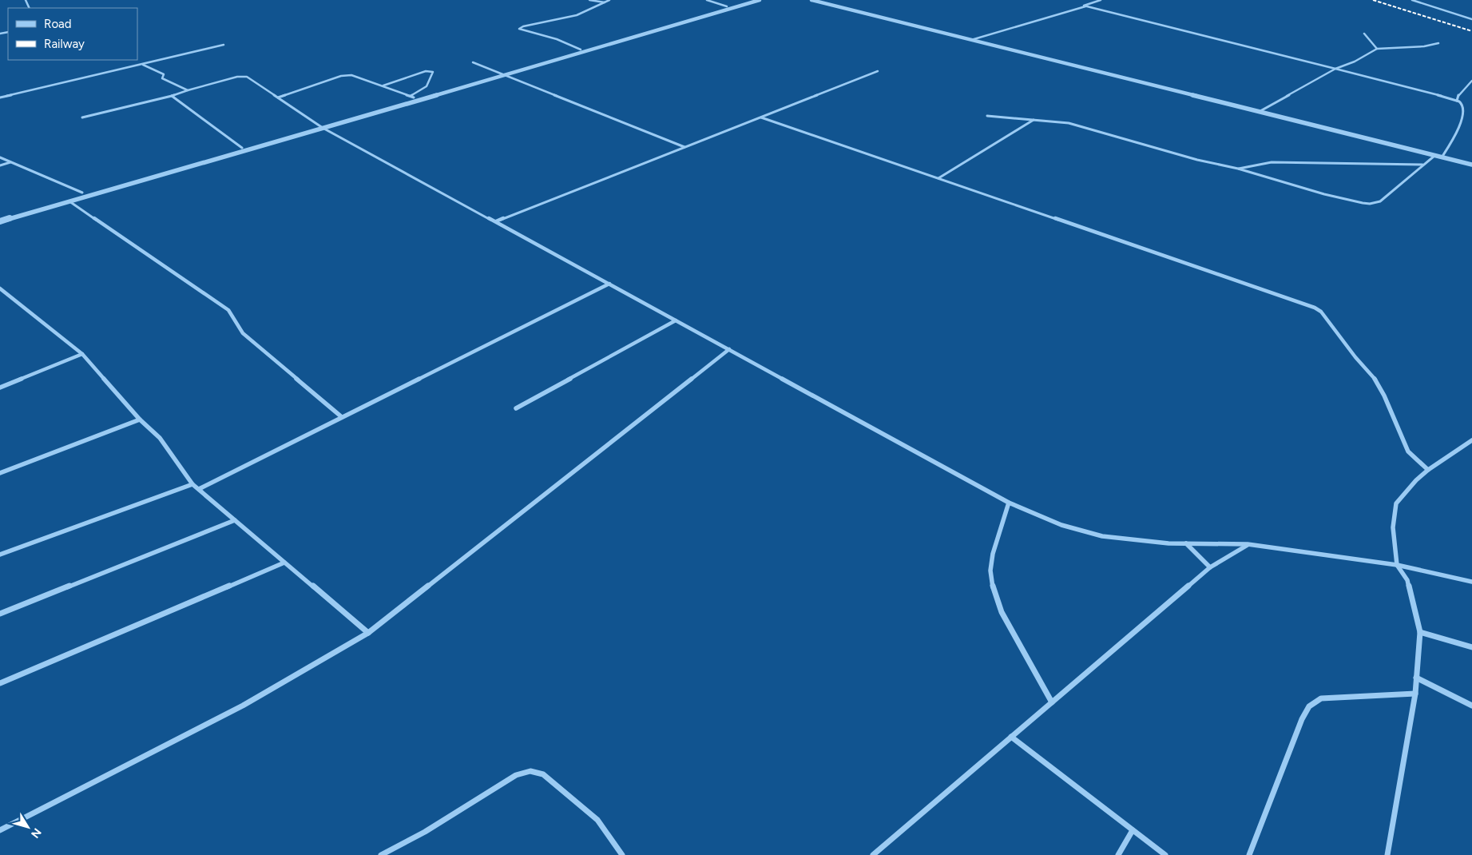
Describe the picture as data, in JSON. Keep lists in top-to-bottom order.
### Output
{
  "legend": ["Road", "Railway"],
  "north": "bottom right"
}
